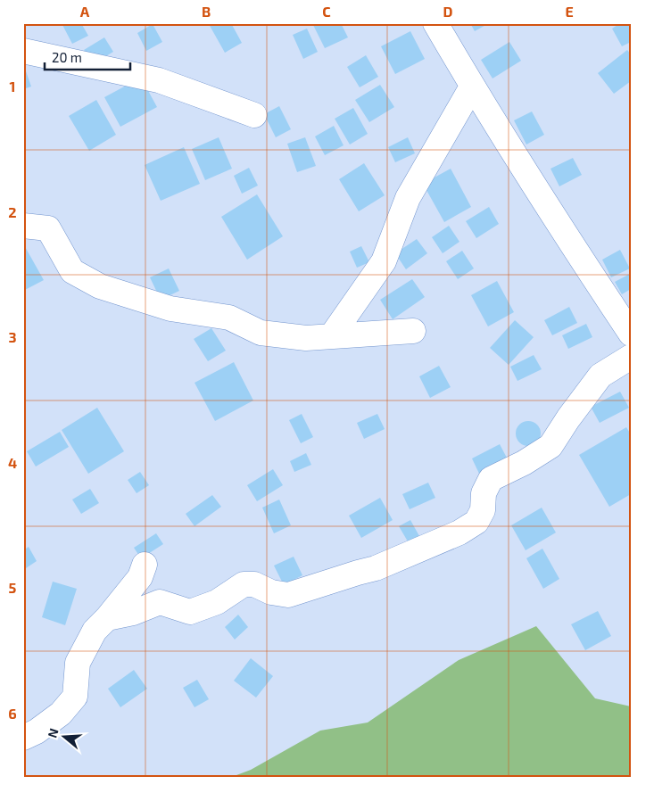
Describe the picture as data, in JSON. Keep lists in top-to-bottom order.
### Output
{
  "scale_bar": "20 m",
  "north": "left",
  "grid": {
    "columns": [
      "A",
      "B",
      "C",
      "D",
      "E"
    ],
    "rows": [
      "1",
      "2",
      "3",
      "4",
      "5",
      "6"
    ]
  }
}
